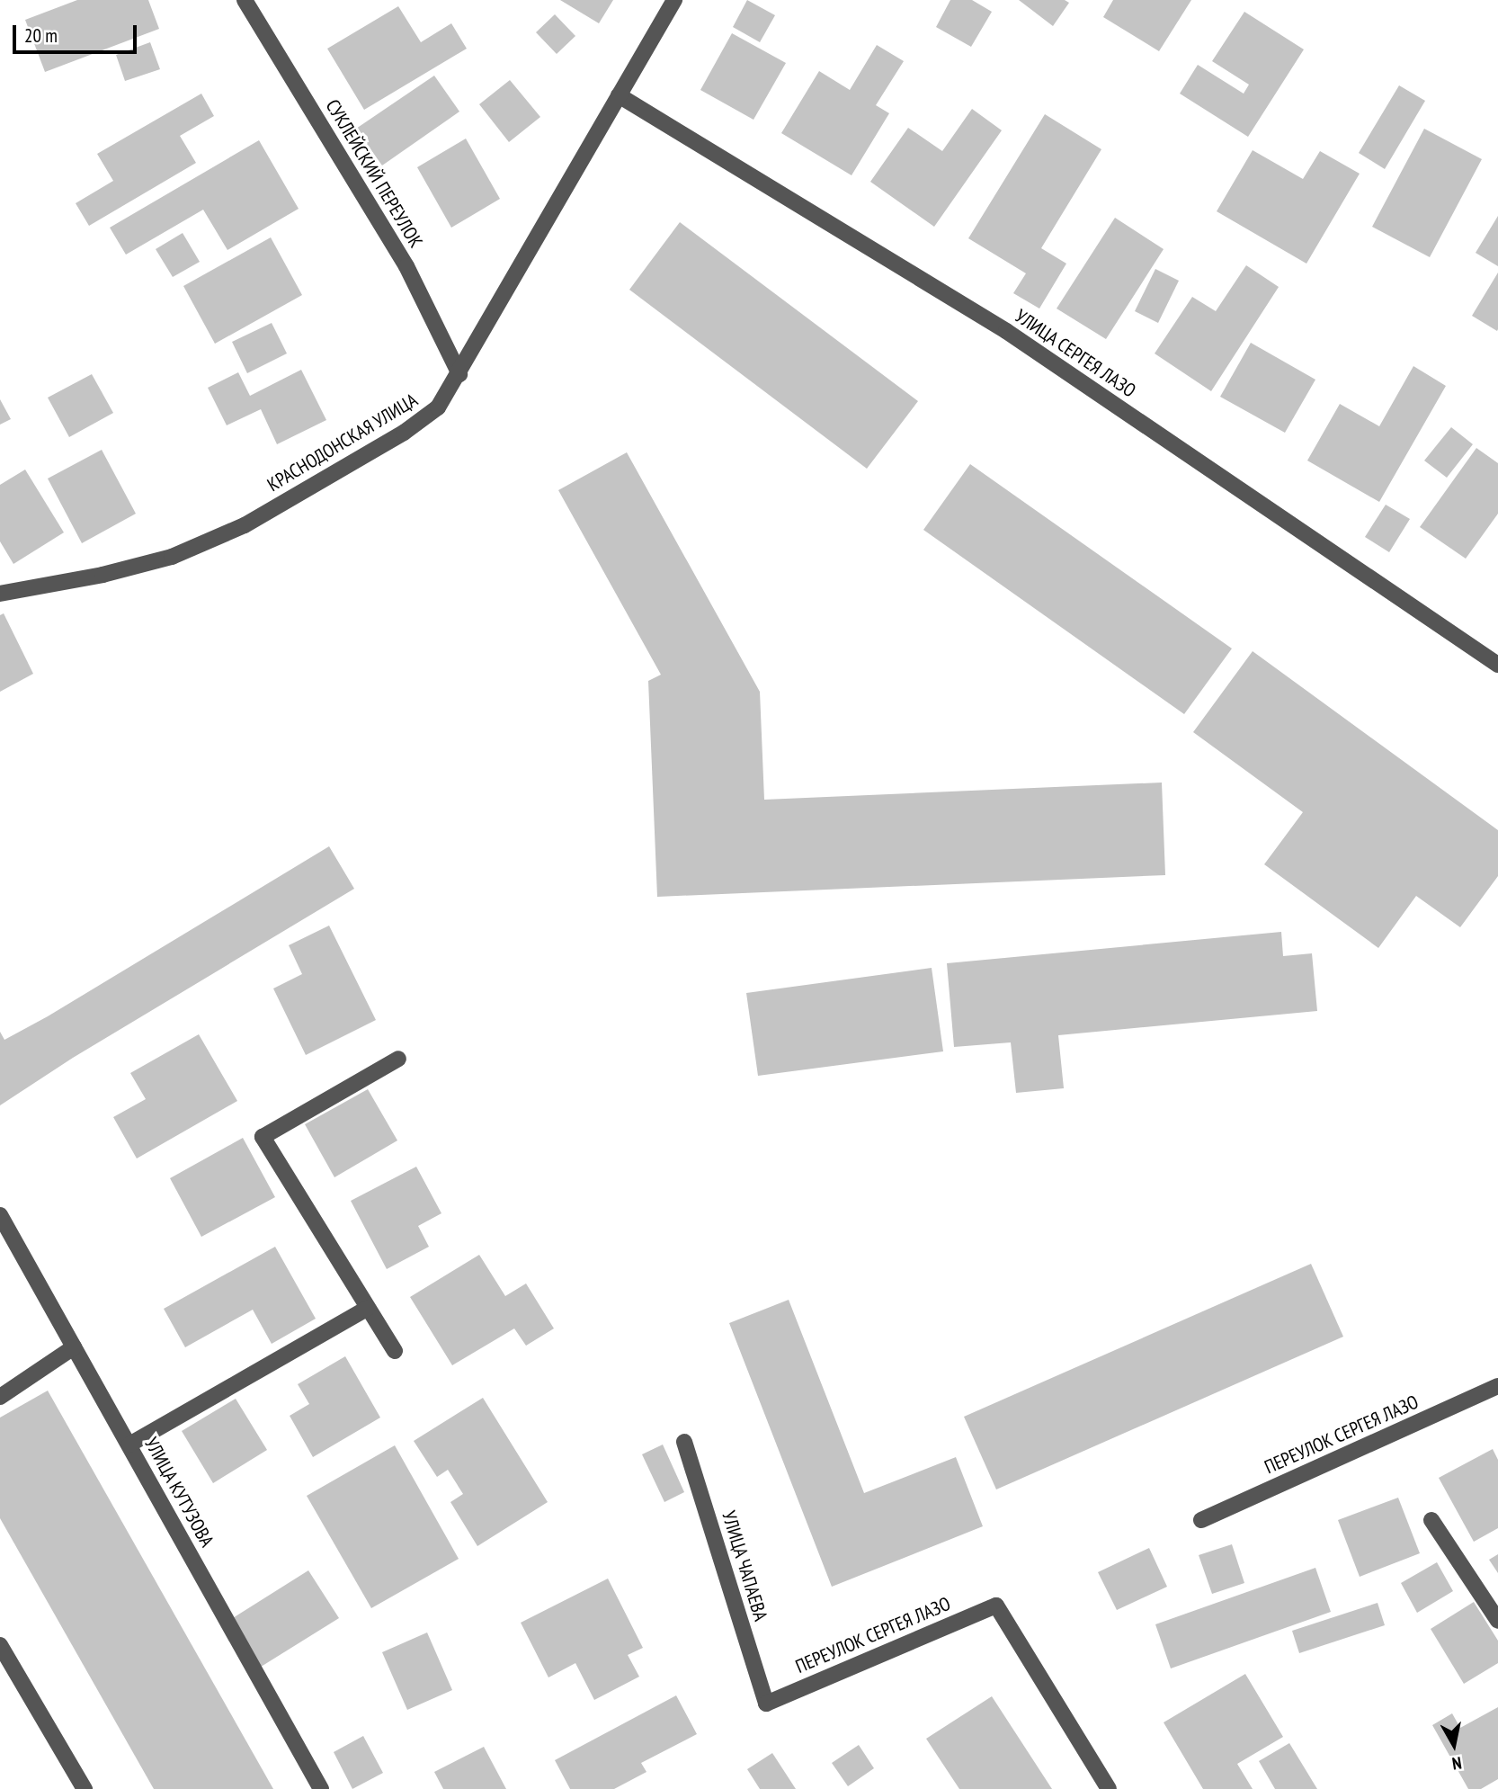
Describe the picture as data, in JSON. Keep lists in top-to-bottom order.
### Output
{
  "streets": {
    "street": [
      "СУКЛЕЙСКИЙ ПЕРЕУЛОК",
      "УЛИЦА СЕРГЕЯ ЛАЗО",
      "КРАСНОДОНСКАЯ УЛИЦА",
      "ПЕРЕУЛОК СЕРГЕЯ ЛАЗО",
      "УЛИЦА КУТУЗОВА",
      "УЛИЦА ЧАПАЕВА"
    ]
  },
  "crossings": [
    ["СУКЛЕЙСКИЙ ПЕРЕУЛОК", "КРАСНОДОНСКАЯ УЛИЦА"],
    ["УЛИЦА СЕРГЕЯ ЛАЗО", "КРАСНОДОНСКАЯ УЛИЦА"],
    ["ПЕРЕУЛОК СЕРГЕЯ ЛАЗО", "УЛИЦА ЧАПАЕВА"]
  ],
  "scale_bar": "20 m",
  "north": "bottom"
}
